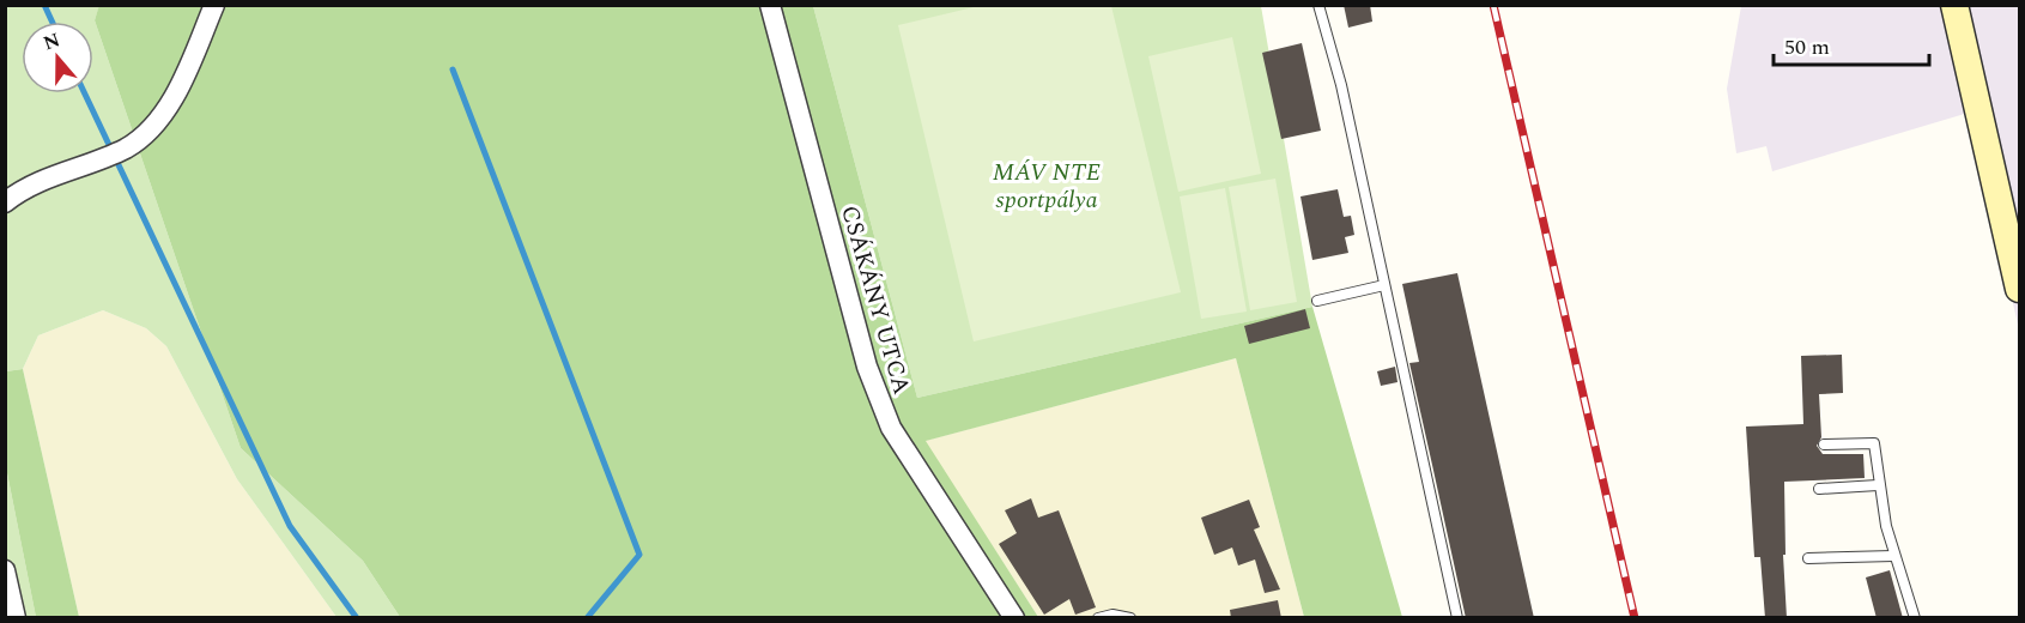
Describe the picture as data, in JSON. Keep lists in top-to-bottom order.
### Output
{
  "streets": {
    "street": ["CSÁKÁNY UTCA"]
  },
  "parks": ["MÁV NTE sportpálya"],
  "scale_bar": "50 m",
  "north": "top"
}
